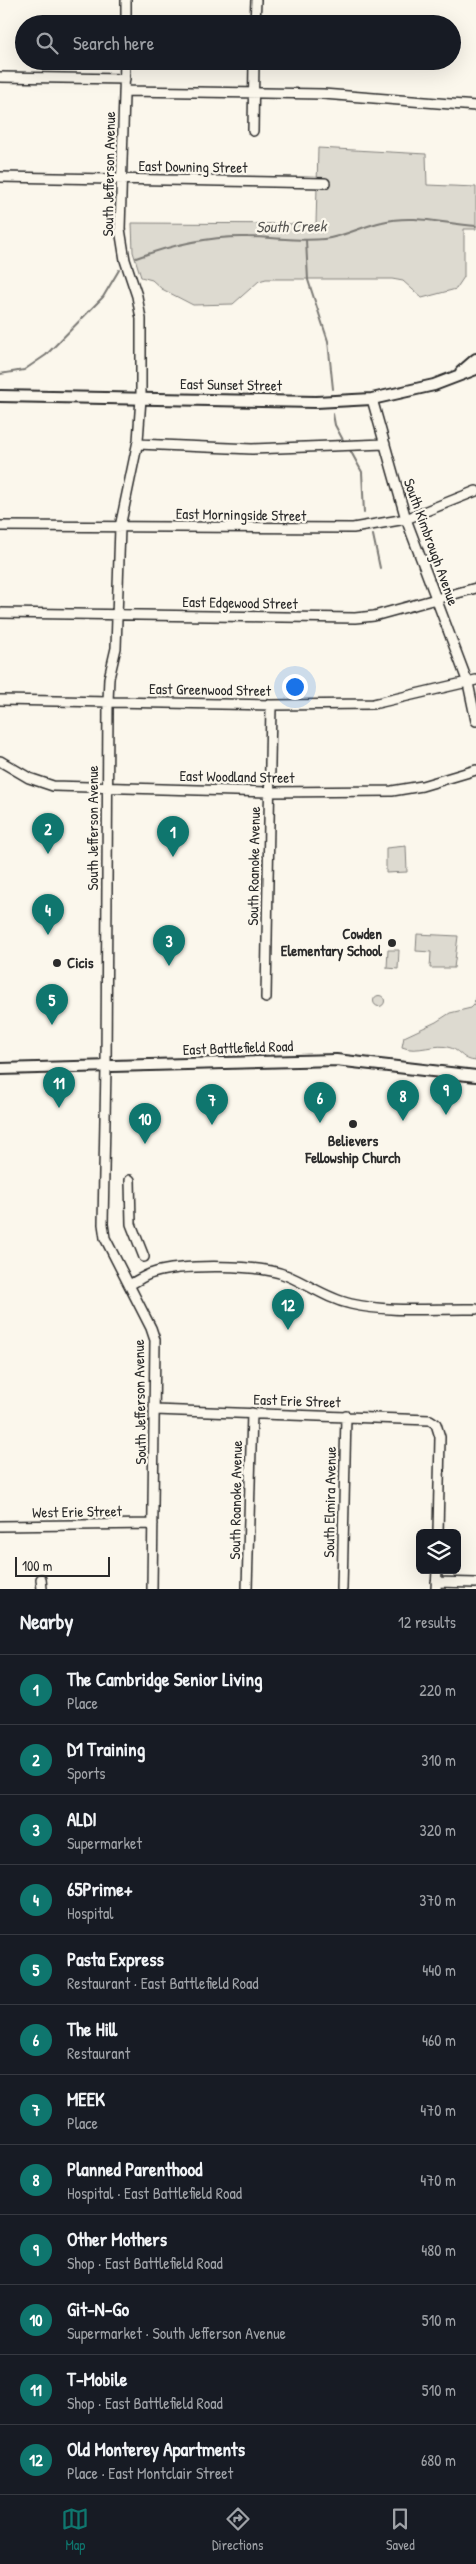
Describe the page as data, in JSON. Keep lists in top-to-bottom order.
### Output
{
  "streets": {
    "main road": ["East Sunset Street", "East Battlefield Road"],
    "street": [
      "East Downing Street",
      "South Jefferson Avenue",
      "East Morningside Street",
      "South Kimbrough Avenue",
      "East Edgewood Street",
      "East Greenwood Street",
      "East Woodland Street",
      "South Roanoke Avenue",
      "East Erie Street",
      "South Elmira Avenue",
      "West Erie Street"
    ]
  },
  "crossings": [
    ["East Downing Street", "South Jefferson Avenue"],
    ["South Jefferson Avenue", "East Sunset Street"],
    ["South Jefferson Avenue", "East Morningside Street"],
    ["South Jefferson Avenue", "East Edgewood Street"],
    ["South Jefferson Avenue", "East Greenwood Street"],
    ["South Jefferson Avenue", "East Woodland Street"],
    ["South Jefferson Avenue", "East Battlefield Road"],
    ["South Jefferson Avenue", "East Erie Street"],
    ["South Jefferson Avenue", "West Erie Street"],
    ["East Sunset Street", "South Kimbrough Avenue"],
    ["East Morningside Street", "South Kimbrough Avenue"],
    ["South Kimbrough Avenue", "East Edgewood Street"],
    ["South Kimbrough Avenue", "East Greenwood Street"],
    ["East Greenwood Street", "South Roanoke Avenue"],
    ["East Woodland Street", "South Roanoke Avenue"],
    ["South Roanoke Avenue", "East Erie Street"],
    ["East Erie Street", "South Elmira Avenue"]
  ],
  "water": ["South Creek"],
  "places": ["Cowden Elementary School", "Cicis", "Believers Fellowship Church"],
  "scale_bar": "100 m",
  "page": {
    "search": "Search here",
    "pins": [
      "2",
      "1",
      "4",
      "3",
      "5",
      "11",
      "9",
      "8",
      "6",
      "7",
      "10",
      "12"
    ],
    "scale": "100 m",
    "heading": ["Nearby", "12 results"],
    "list": [
      {
        "mark": "1",
        "name": "The Cambridge Senior Living",
        "note": "Place",
        "value": "220 m"
      },
      {
        "mark": "2",
        "name": "D1 Training",
        "note": "Sports",
        "value": "310 m"
      },
      {
        "mark": "3",
        "name": "ALDI",
        "note": "Supermarket",
        "value": "320 m"
      },
      {
        "mark": "4",
        "name": "65Prime+",
        "note": "Hospital",
        "value": "370 m"
      },
      {
        "mark": "5",
        "name": "Pasta Express",
        "note": "Restaurant · East Battlefield Road",
        "value": "440 m"
      },
      {
        "mark": "6",
        "name": "The Hill",
        "note": "Restaurant",
        "value": "460 m"
      },
      {
        "mark": "7",
        "name": "MEEK",
        "note": "Place",
        "value": "470 m"
      },
      {
        "mark": "8",
        "name": "Planned Parenthood",
        "note": "Hospital · East Battlefield Road",
        "value": "470 m"
      },
      {
        "mark": "9",
        "name": "Other Mothers",
        "note": "Shop · East Battlefield Road",
        "value": "480 m"
      },
      {
        "mark": "10",
        "name": "Git-N-Go",
        "note": "Supermarket · South Jefferson Avenue",
        "value": "510 m"
      },
      {
        "mark": "11",
        "name": "T-Mobile",
        "note": "Shop · East Battlefield Road",
        "value": "510 m"
      },
      {
        "mark": "12",
        "name": "Old Monterey Apartments",
        "note": "Place · East Montclair Street",
        "value": "680 m"
      }
    ],
    "nav": ["Map", "Directions", "Saved"]
  }
}
